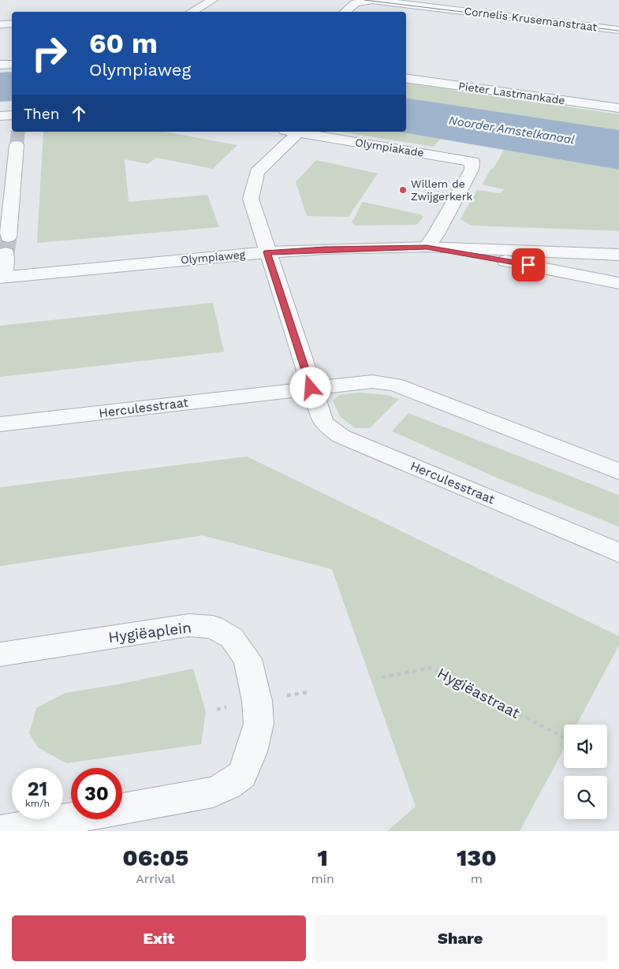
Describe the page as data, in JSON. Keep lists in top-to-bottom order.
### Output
{
  "streets": {
    "street": [
      "Cornelis Krusemanstraat",
      "Pieter Lastmankade",
      "Olympiakade",
      "Olympiaweg",
      "Herculesstraat",
      "Hygiëaplein"
    ],
    "path": ["Hygiëastraat"]
  },
  "crossings": [
    ["Olympiakade", "Olympiaweg"]
  ],
  "water": ["Noorder Amstelkanaal"],
  "places": ["Willem de Zwijgerkerk"],
  "page": {
    "turn": ["60 m", "Olympiaweg"],
    "then": "Then",
    "speed": "21 km/h",
    "limit": "30",
    "eta": [
      "06:05",
      "Arrival",
      "1",
      "min",
      "130",
      "m"
    ],
    "buttons": ["Exit", "Share"]
  }
}
